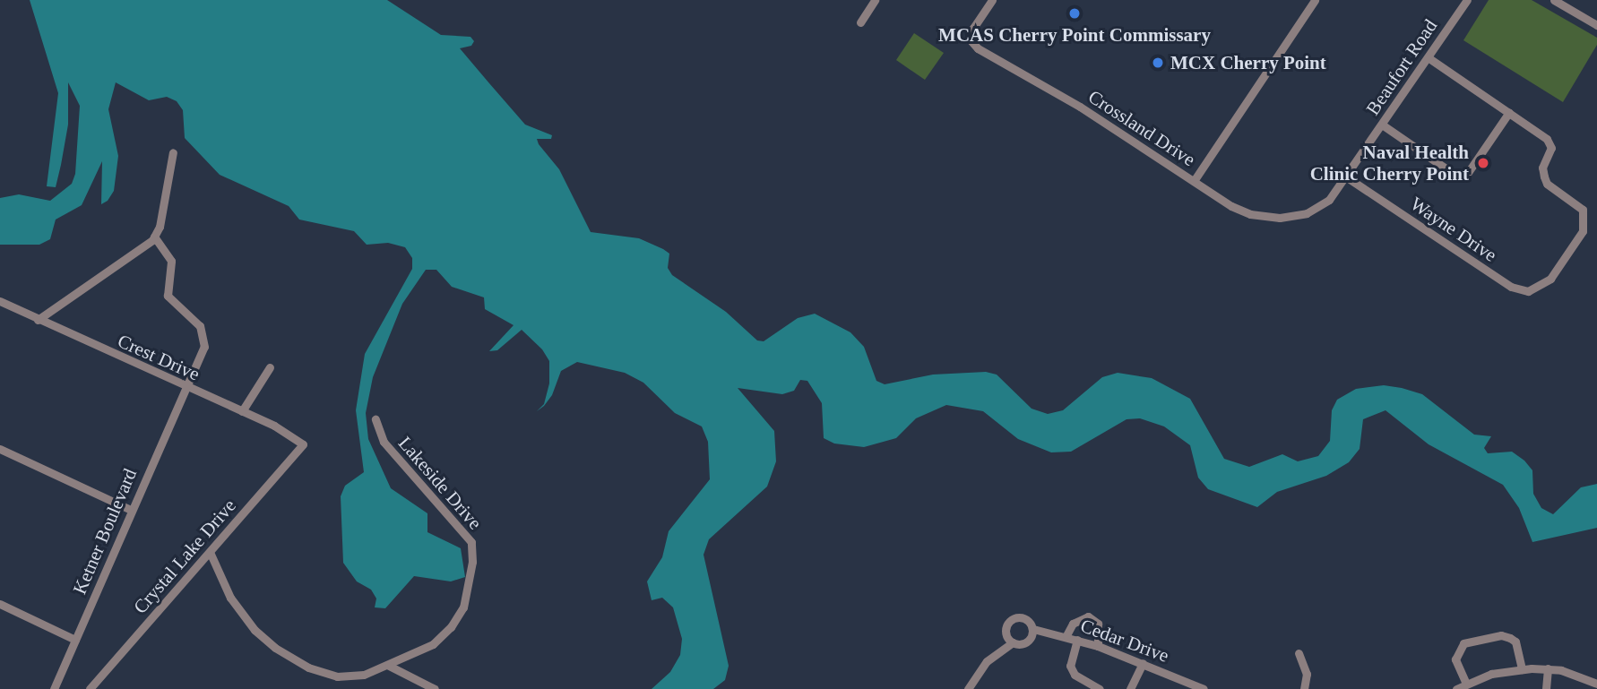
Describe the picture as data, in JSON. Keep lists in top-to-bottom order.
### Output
{
  "streets": {
    "street": [
      "Beaufort Road",
      "Crossland Drive",
      "Wayne Drive",
      "Crest Drive",
      "Lakeside Drive",
      "Ketner Boulevard",
      "Crystal Lake Drive",
      "Cedar Drive"
    ]
  },
  "crossings": [
    ["Beaufort Road", "Crossland Drive"],
    ["Beaufort Road", "Wayne Drive"],
    ["Crest Drive", "Ketner Boulevard"],
    ["Crest Drive", "Crystal Lake Drive"],
    ["Lakeside Drive", "Crystal Lake Drive"]
  ],
  "places": ["MCAS Cherry Point Commissary", "MCX Cherry Point", "Naval Health Clinic Cherry Point"]
}
